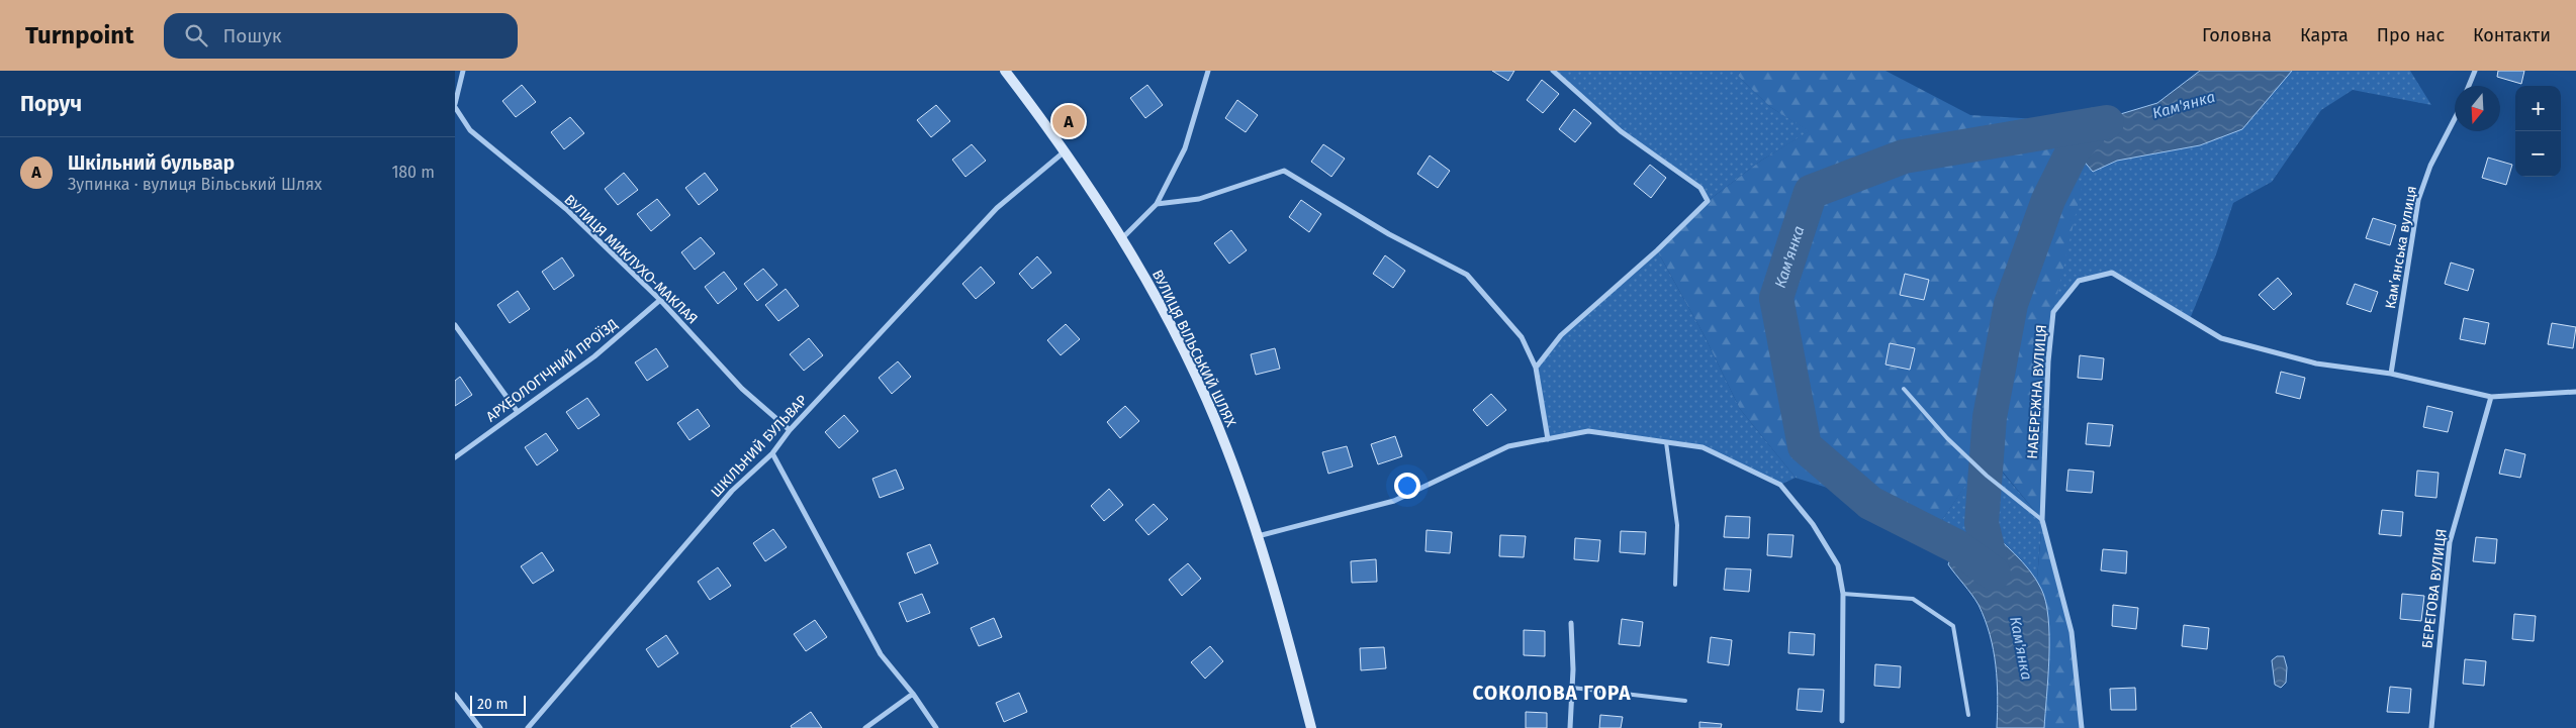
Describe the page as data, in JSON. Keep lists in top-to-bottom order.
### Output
{
  "streets": {
    "street": [
      "Камʼянська вулиця",
      "ВУЛИЦЯ МИКЛУХО-МАКЛАЯ",
      "ВУЛИЦЯ ВІЛЬСЬКИЙ ШЛЯХ",
      "АРХЕОЛОГІЧНИЙ ПРОЇЗД",
      "НАБЕРЕЖНА ВУЛИЦЯ",
      "ШКІЛЬНИЙ БУЛЬВАР",
      "БЕРЕГОВА ВУЛИЦЯ"
    ]
  },
  "crossings": [
    ["Камʼянська вулиця", "НАБЕРЕЖНА ВУЛИЦЯ"],
    ["ВУЛИЦЯ МИКЛУХО-МАКЛАЯ", "АРХЕОЛОГІЧНИЙ ПРОЇЗД"],
    ["ВУЛИЦЯ МИКЛУХО-МАКЛАЯ", "ШКІЛЬНИЙ БУЛЬВАР"],
    ["ВУЛИЦЯ ВІЛЬСЬКИЙ ШЛЯХ", "ШКІЛЬНИЙ БУЛЬВАР"],
    ["НАБЕРЕЖНА ВУЛИЦЯ", "БЕРЕГОВА ВУЛИЦЯ"]
  ],
  "districts": ["СОКОЛОВА ГОРА"],
  "water": ["Кам'янка"],
  "scale_bar": "20 m",
  "north": "bottom",
  "page": {
    "header": "Turnpoint",
    "search": "Пошук",
    "nav": [
      "Головна",
      "Карта",
      "Про нас",
      "Контакти"
    ],
    "heading": "Поруч",
    "map_buttons": ["+", "−"],
    "pins": "A",
    "list": [
      {
        "mark": "A",
        "name": "Шкільний бульвар",
        "note": "Зупинка · вулиця Вільський Шлях",
        "value": "180 m"
      }
    ],
    "scale": "20 m"
  }
}
